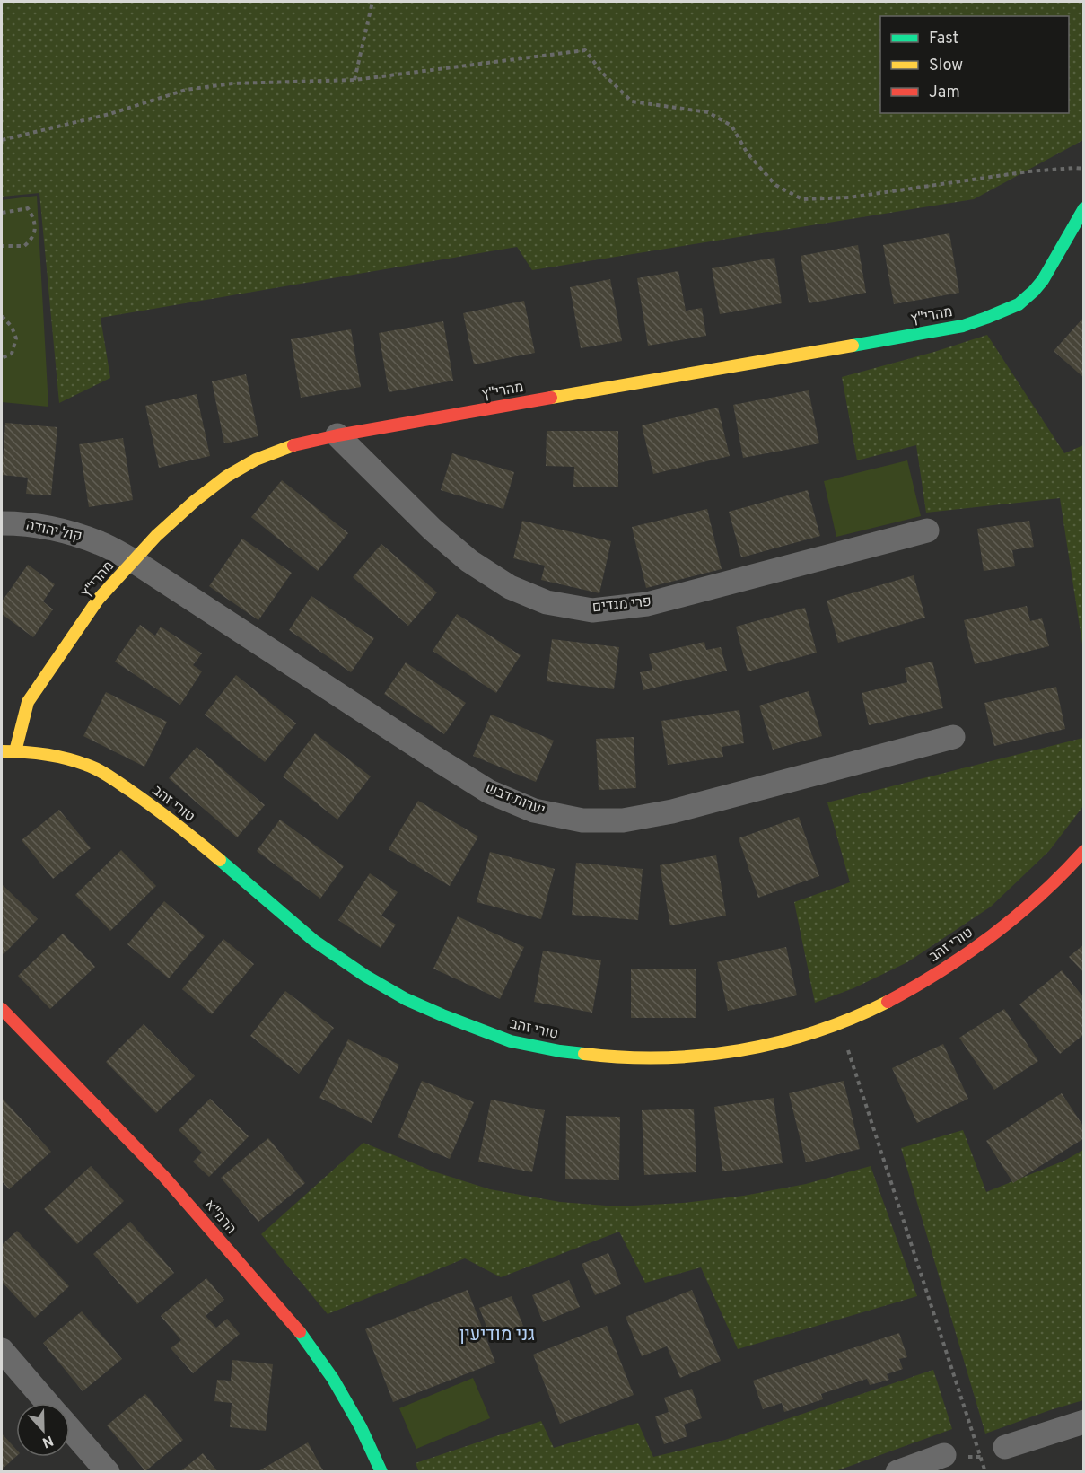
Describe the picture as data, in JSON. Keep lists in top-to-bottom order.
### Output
{
  "streets": {
    "street": [
      "מהרי\"ץ",
      "קול יהודה",
      "פרי מגדים",
      "יערות דבש",
      "טורי זהב",
      "הרמ\"א"
    ]
  },
  "crossings": [
    ["מהרי\"ץ", "קול יהודה"],
    ["מהרי\"ץ", "פרי מגדים"],
    ["מהרי\"ץ", "יערות דבש"],
    ["מהרי\"ץ", "טורי זהב"],
    ["קול יהודה", "יערות דבש"]
  ],
  "districts": ["גני מודיעין"],
  "legend": ["Fast", "Slow", "Jam"],
  "north": "bottom"
}
